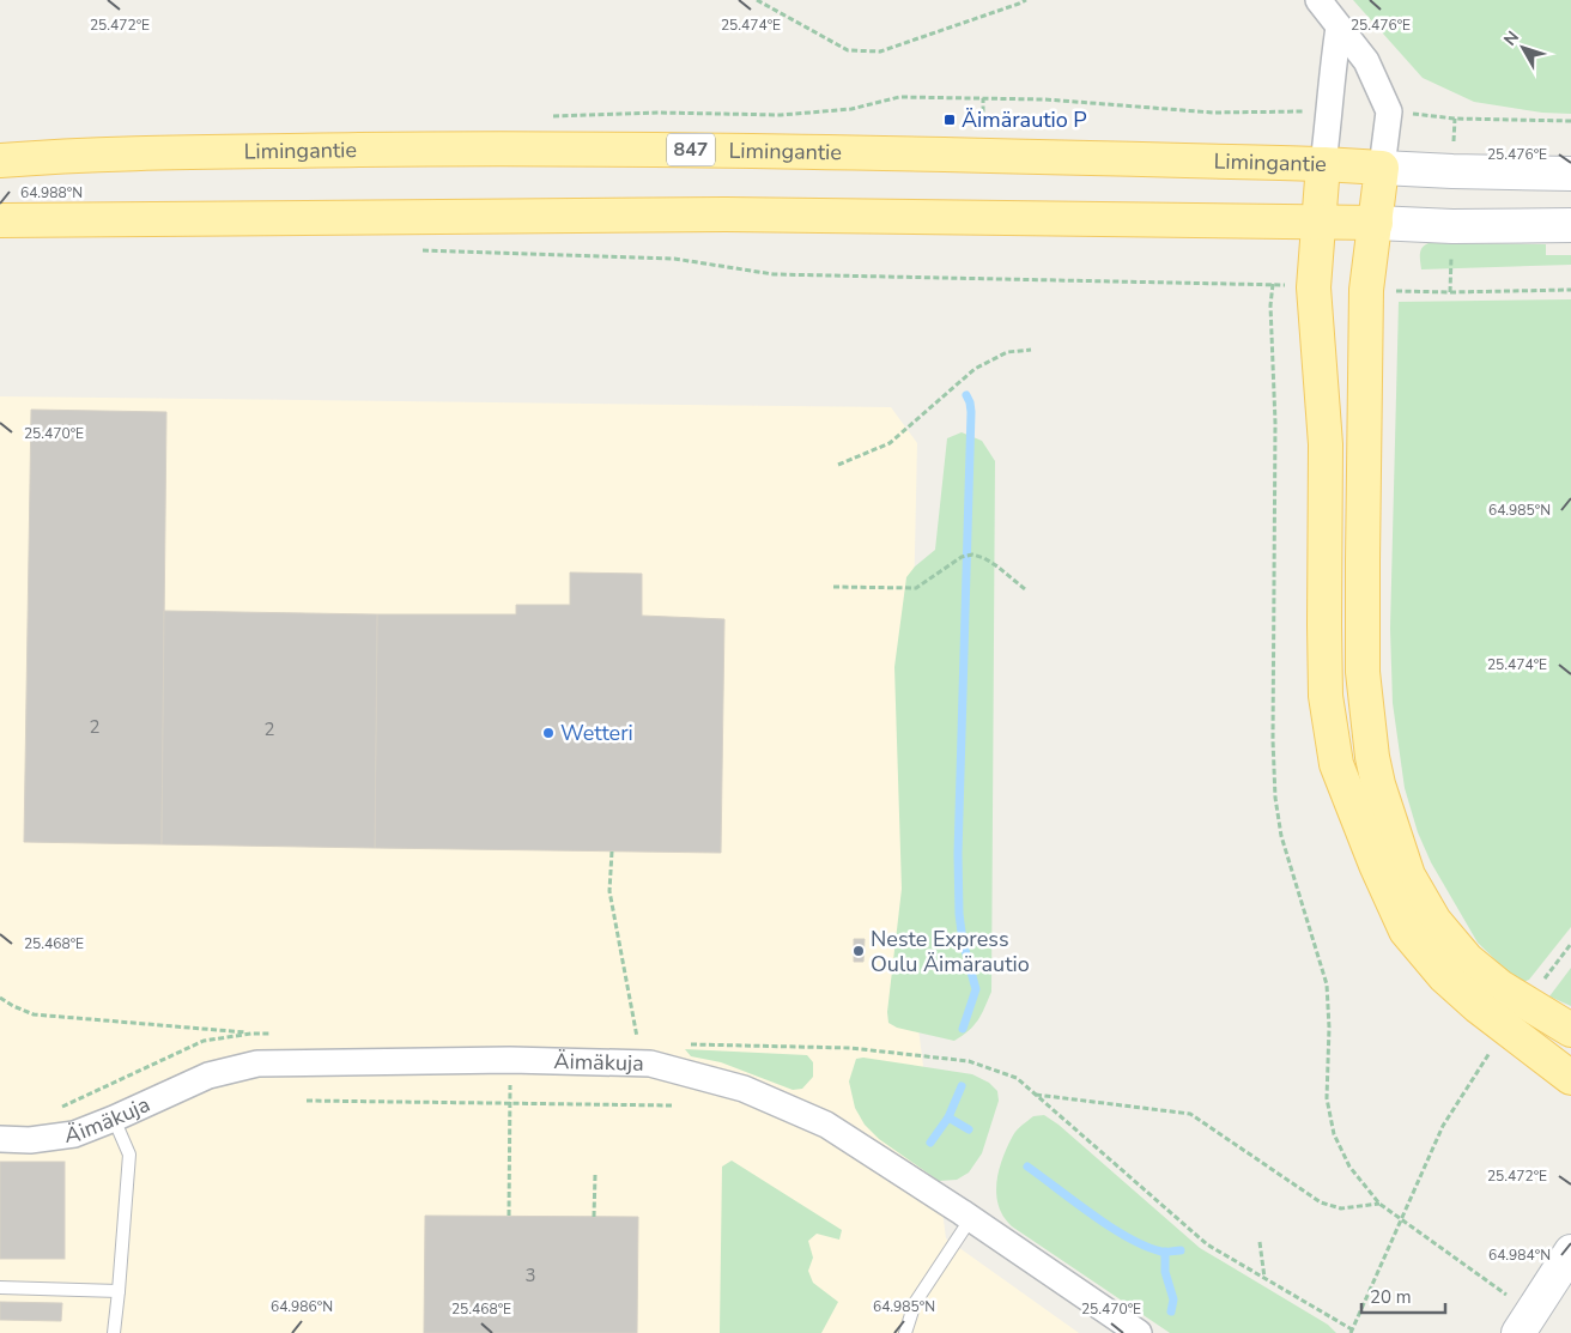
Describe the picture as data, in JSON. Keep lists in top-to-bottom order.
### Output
{
  "streets": {
    "main road": ["847", "Limingantie"],
    "street": ["Äimäkuja"]
  },
  "places": {
    "transit": ["Äimärautio P"],
    "other": ["Wetteri", "Neste Express Oulu Äimärautio"]
  },
  "house_numbers": ["2", "2", "3"],
  "scale_bar": "20 m",
  "north": "top left",
  "coordinates": [
    "25.476°E",
    "25.472°E",
    "25.474°E",
    "64.988°N",
    "25.470°E",
    "64.985°N",
    "25.468°E",
    "64.984°N",
    "64.986°N"
  ]
}
